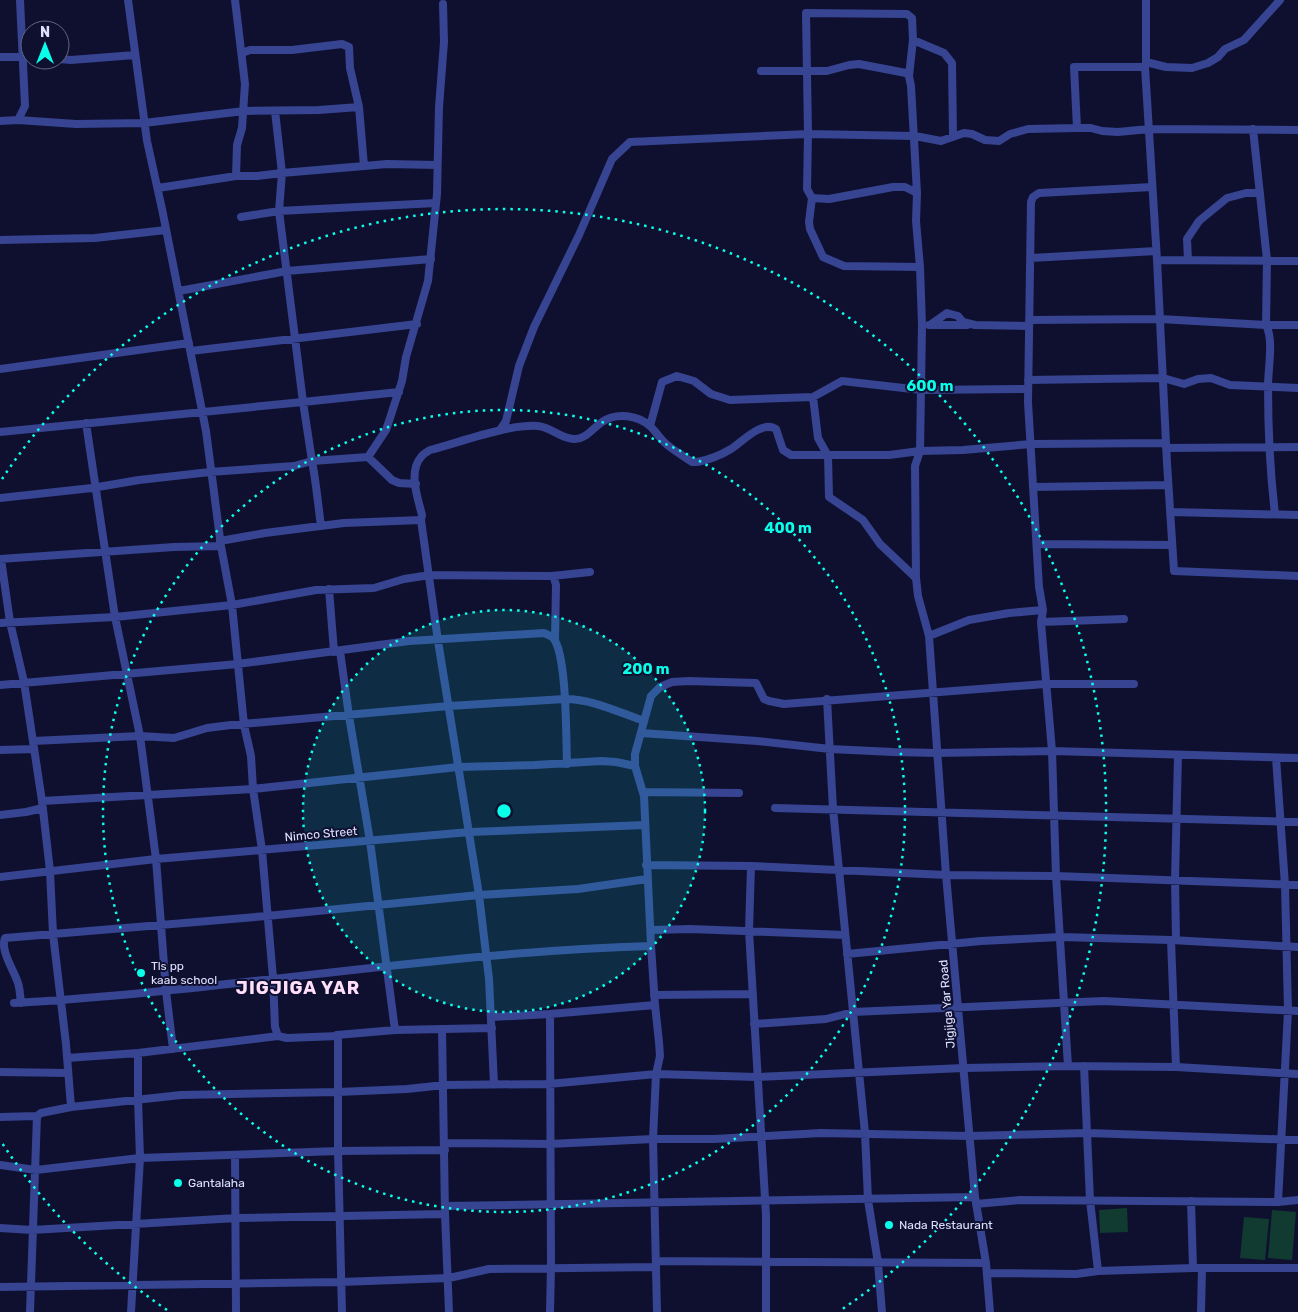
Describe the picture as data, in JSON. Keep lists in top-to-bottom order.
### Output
{
  "streets": {
    "street": ["Nimco Street", "Jigjiga Yar Road"]
  },
  "districts": ["JIGJIGA YAR"],
  "places": ["Tls pp kaab school", "Gantalaha", "Nada Restaurant"],
  "north": "top",
  "rings": ["600 m", "400 m", "200 m"]
}
